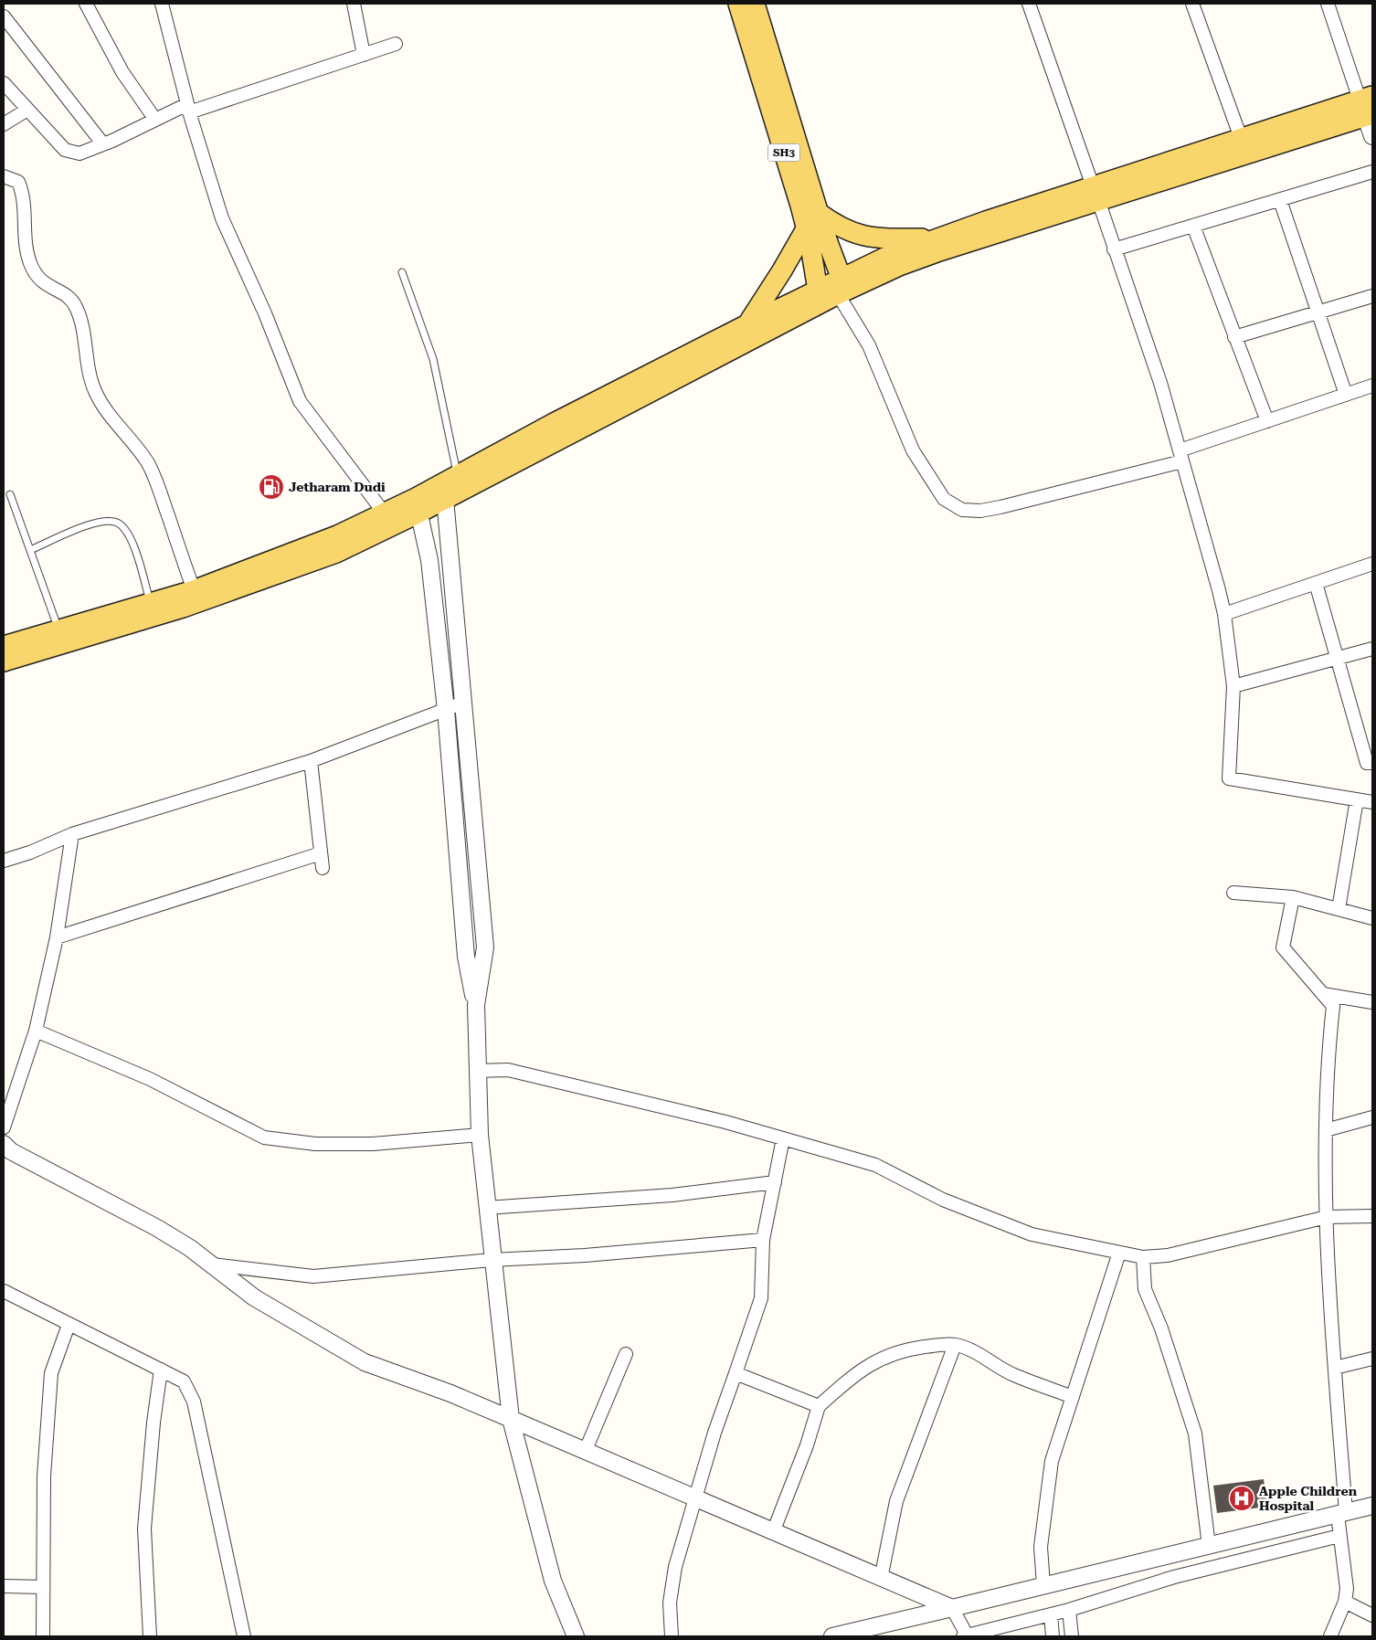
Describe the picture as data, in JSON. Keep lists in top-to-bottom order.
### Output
{
  "streets": {
    "main road": ["SH3"]
  },
  "places": {
    "fuel station": ["Jetharam Dudi"],
    "hospital": ["Apple Children Hospital"]
  }
}
